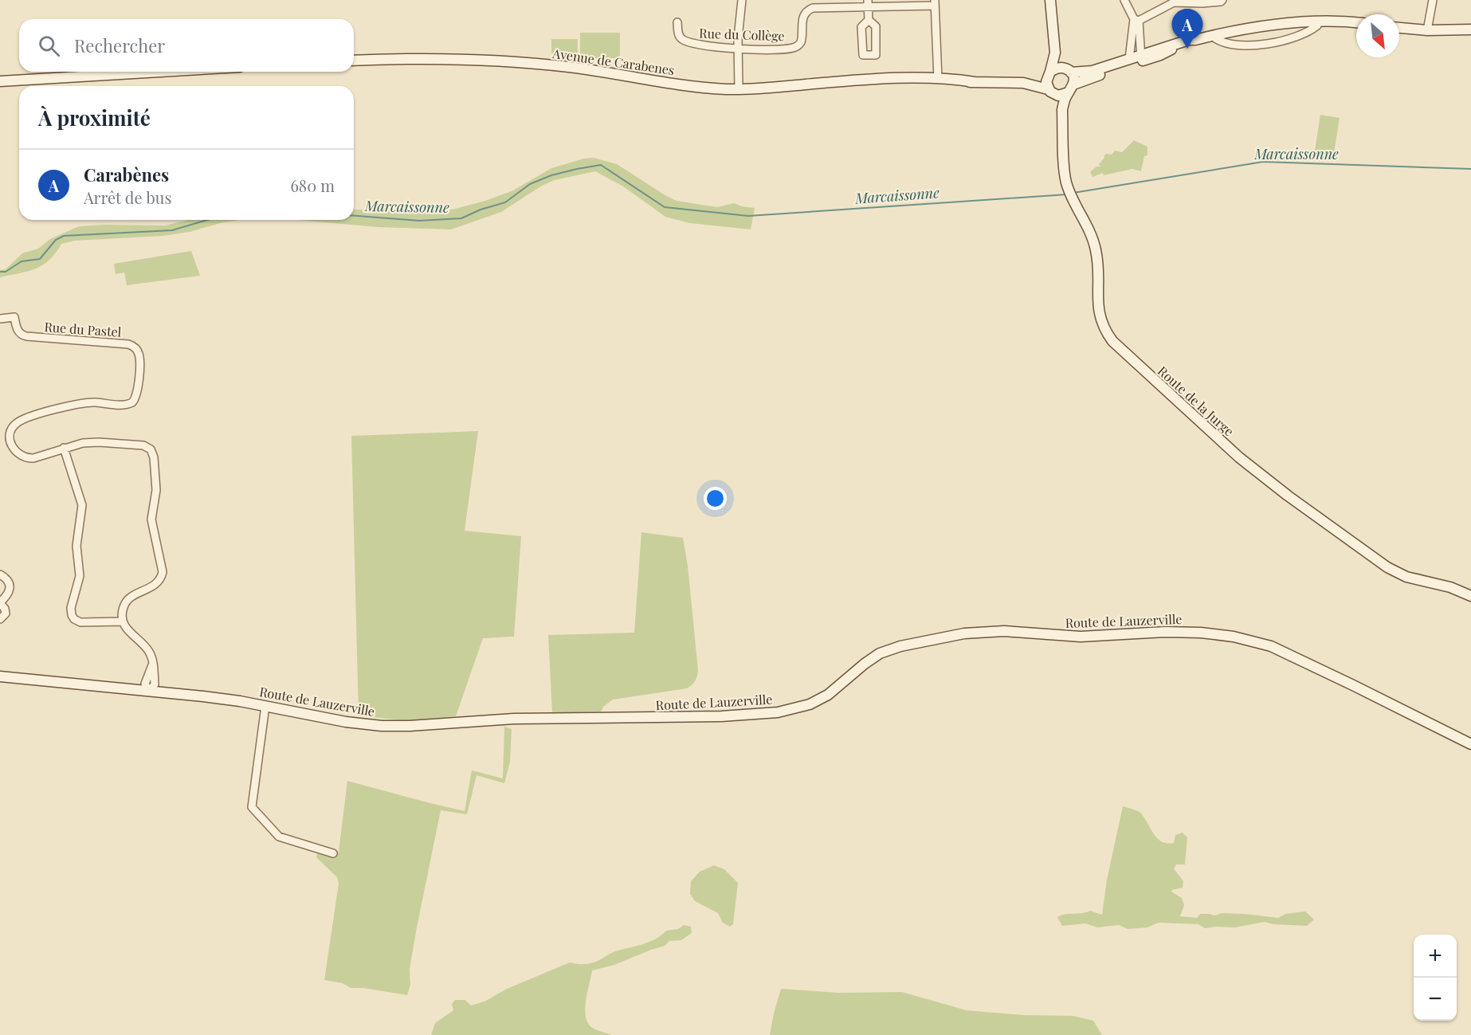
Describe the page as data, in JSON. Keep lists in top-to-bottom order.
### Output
{
  "streets": {
    "street": [
      "Rue du Collège",
      "Avenue de Carabenes",
      "Rue du Pastel",
      "Route de la Jurge",
      "Route de Lauzerville"
    ]
  },
  "crossings": [
    ["Avenue de Carabenes", "Route de la Jurge"]
  ],
  "water": ["Marcaissonne"],
  "north": "bottom right",
  "page": {
    "pins": "A",
    "search": "Rechercher",
    "heading": "À proximité",
    "list": [
      {
        "mark": "A",
        "name": "Carabènes",
        "note": "Arrêt de bus",
        "value": "680 m"
      }
    ],
    "map_buttons": ["+", "−"]
  }
}
